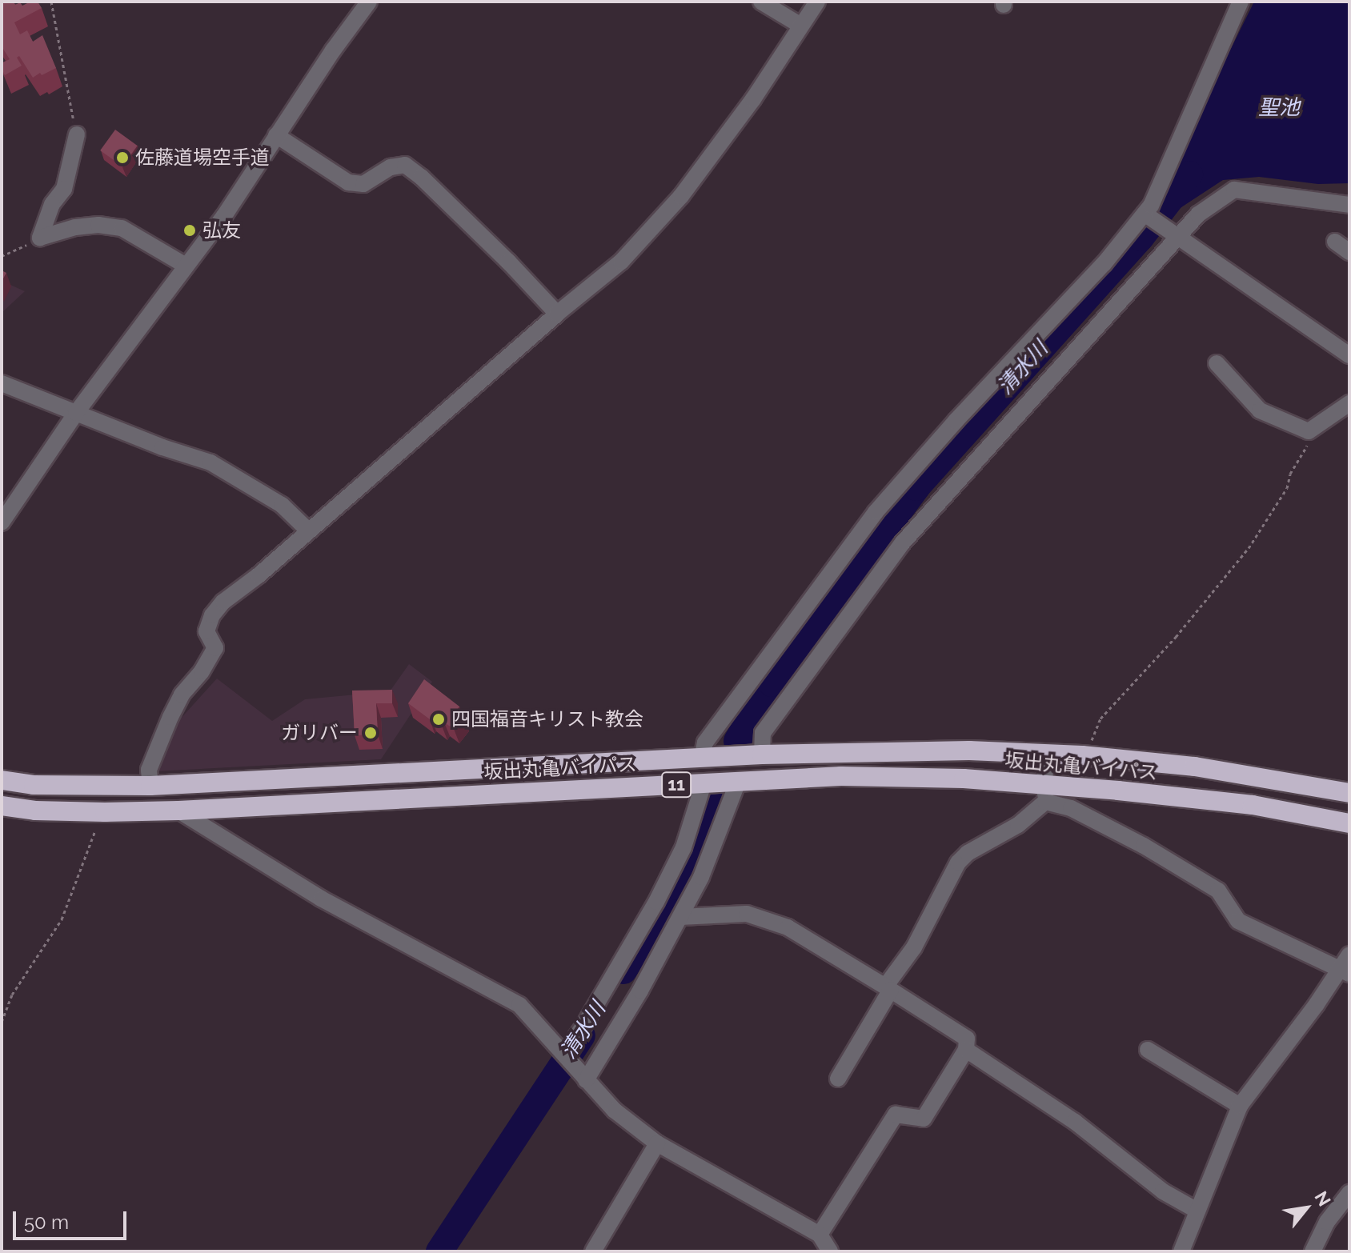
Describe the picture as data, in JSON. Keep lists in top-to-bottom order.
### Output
{
  "streets": {
    "highway": ["坂出丸亀バイパス", "11"]
  },
  "water": ["聖池", "清水川"],
  "places": [
    "佐藤道場空手道",
    "弘友",
    "四国福音キリスト教会",
    "ガリバー"
  ],
  "scale_bar": "50 m",
  "north": "top right"
}
